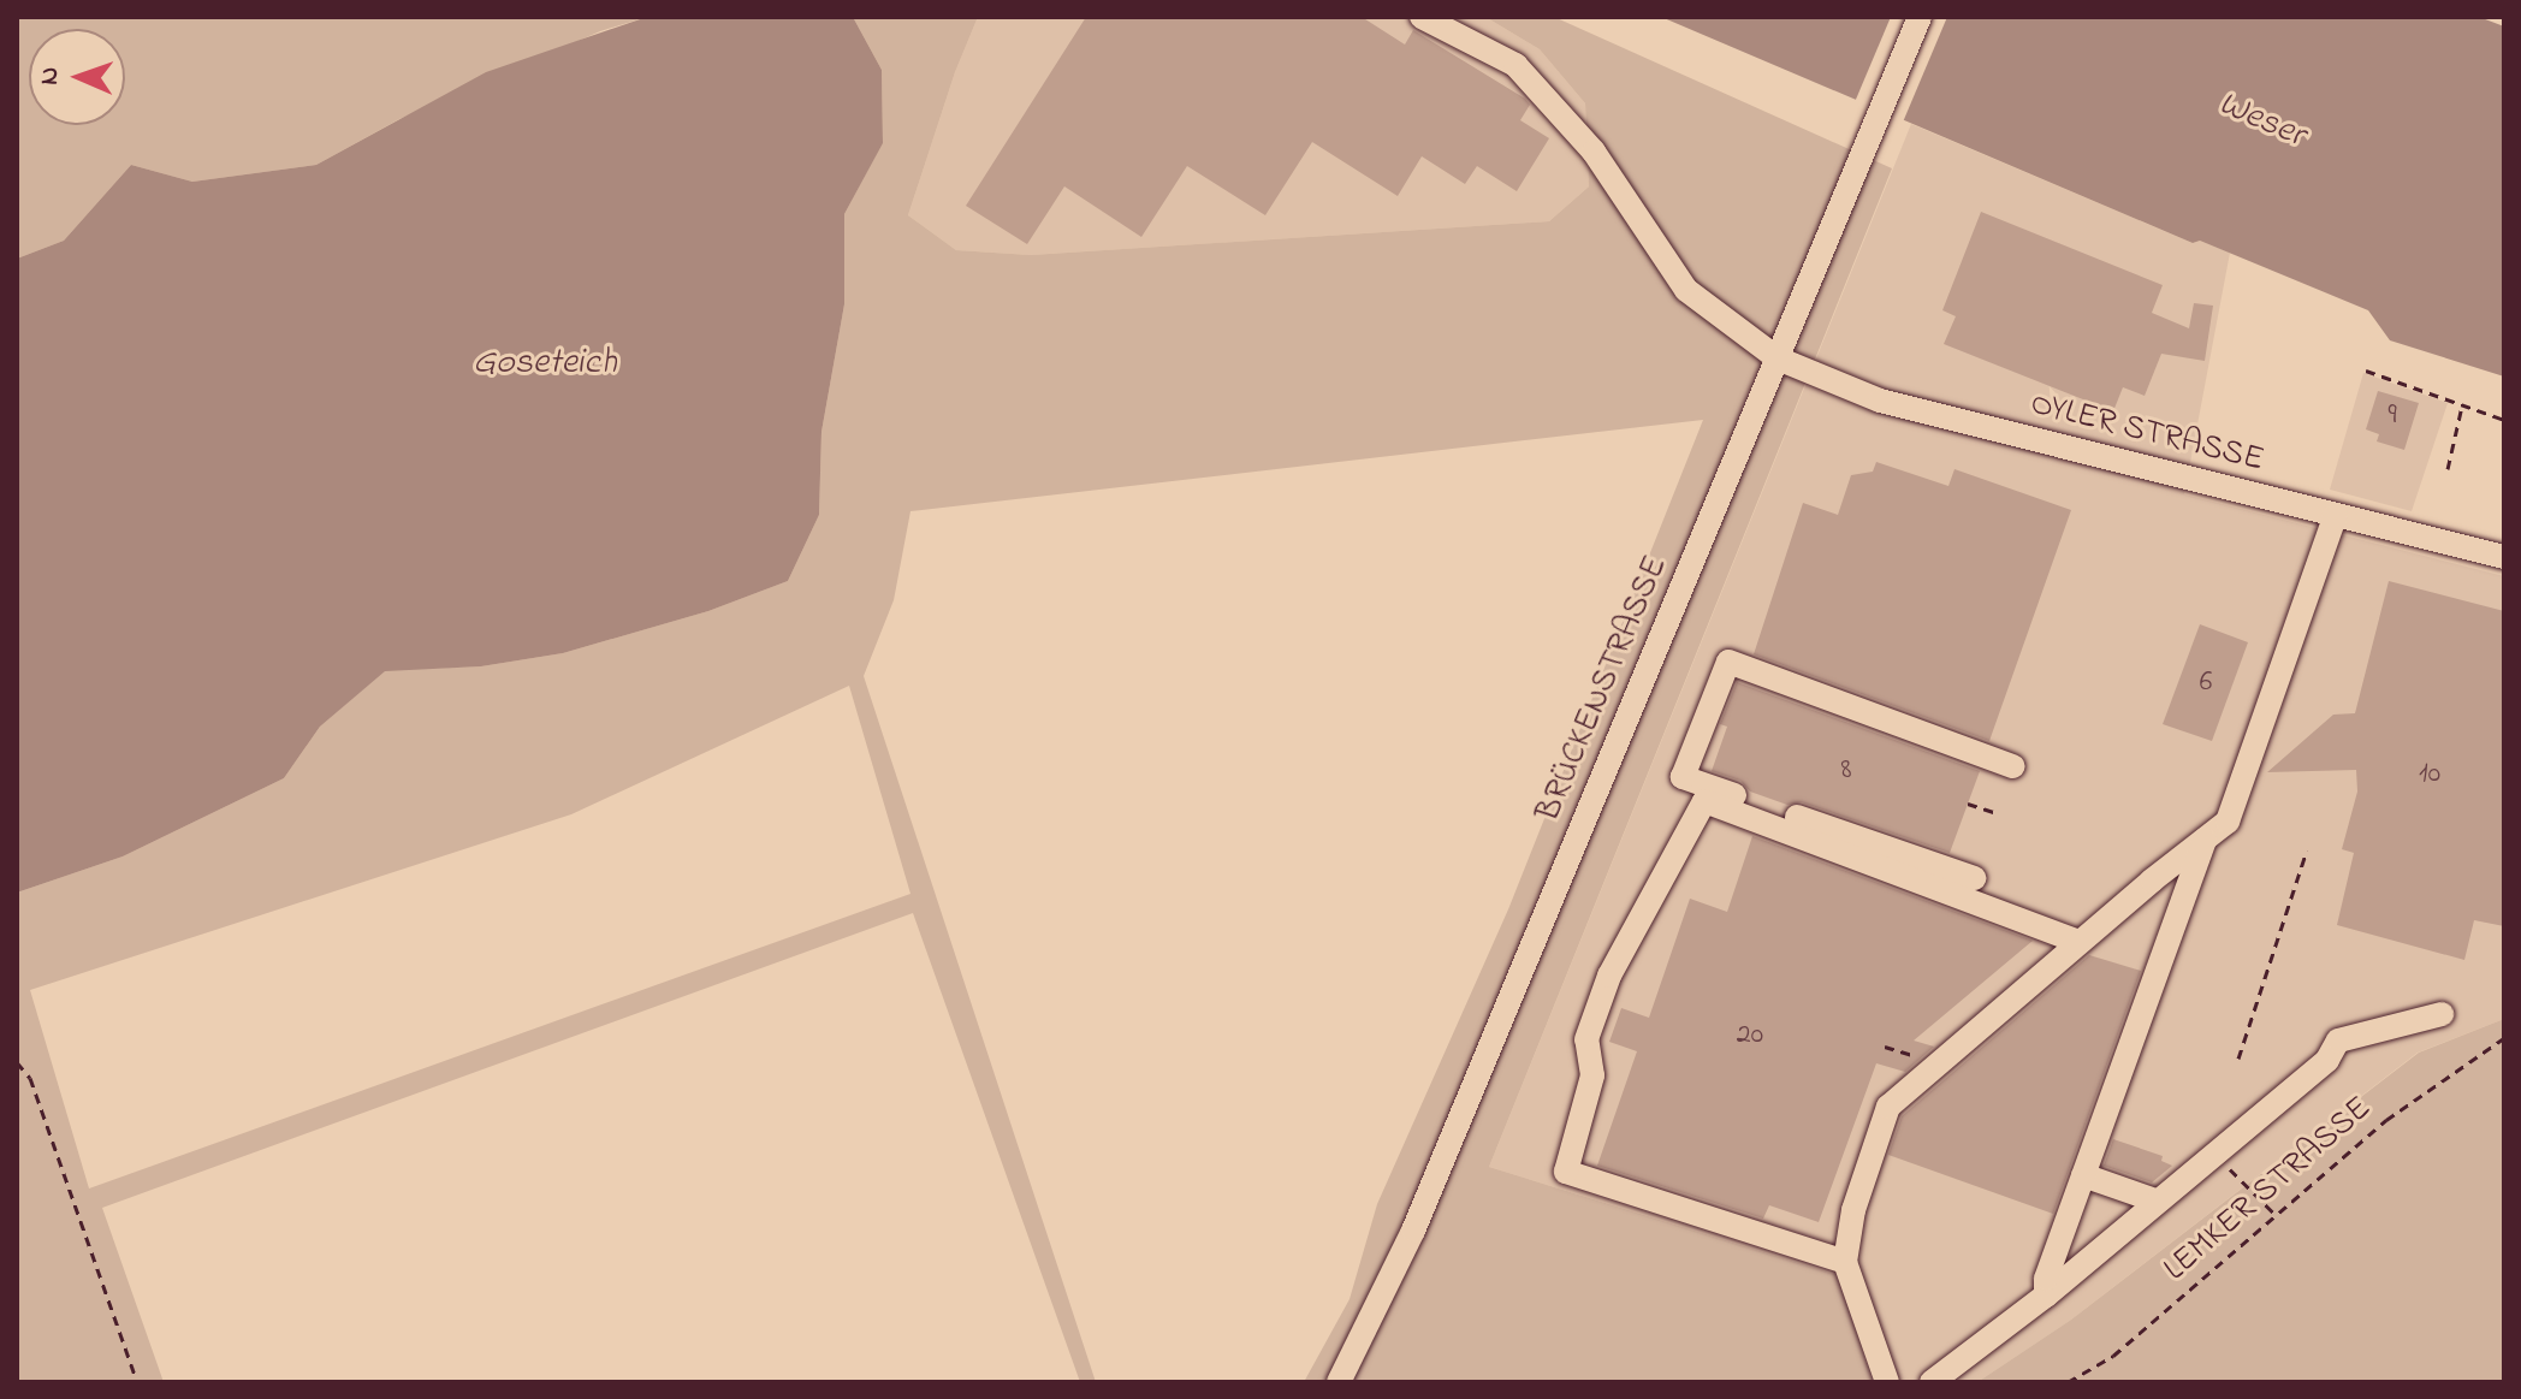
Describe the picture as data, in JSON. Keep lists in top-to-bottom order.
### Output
{
  "streets": {
    "street": ["OYLER STRASSE", "BRÜCKENSTRASSE"],
    "path": ["LEMKER STRASSE"]
  },
  "crossings": [
    ["OYLER STRASSE", "BRÜCKENSTRASSE"]
  ],
  "water": ["Weser", "Goseteich"],
  "house_numbers": [
    "9",
    "6",
    "8",
    "10",
    "20"
  ],
  "north": "left"
}
